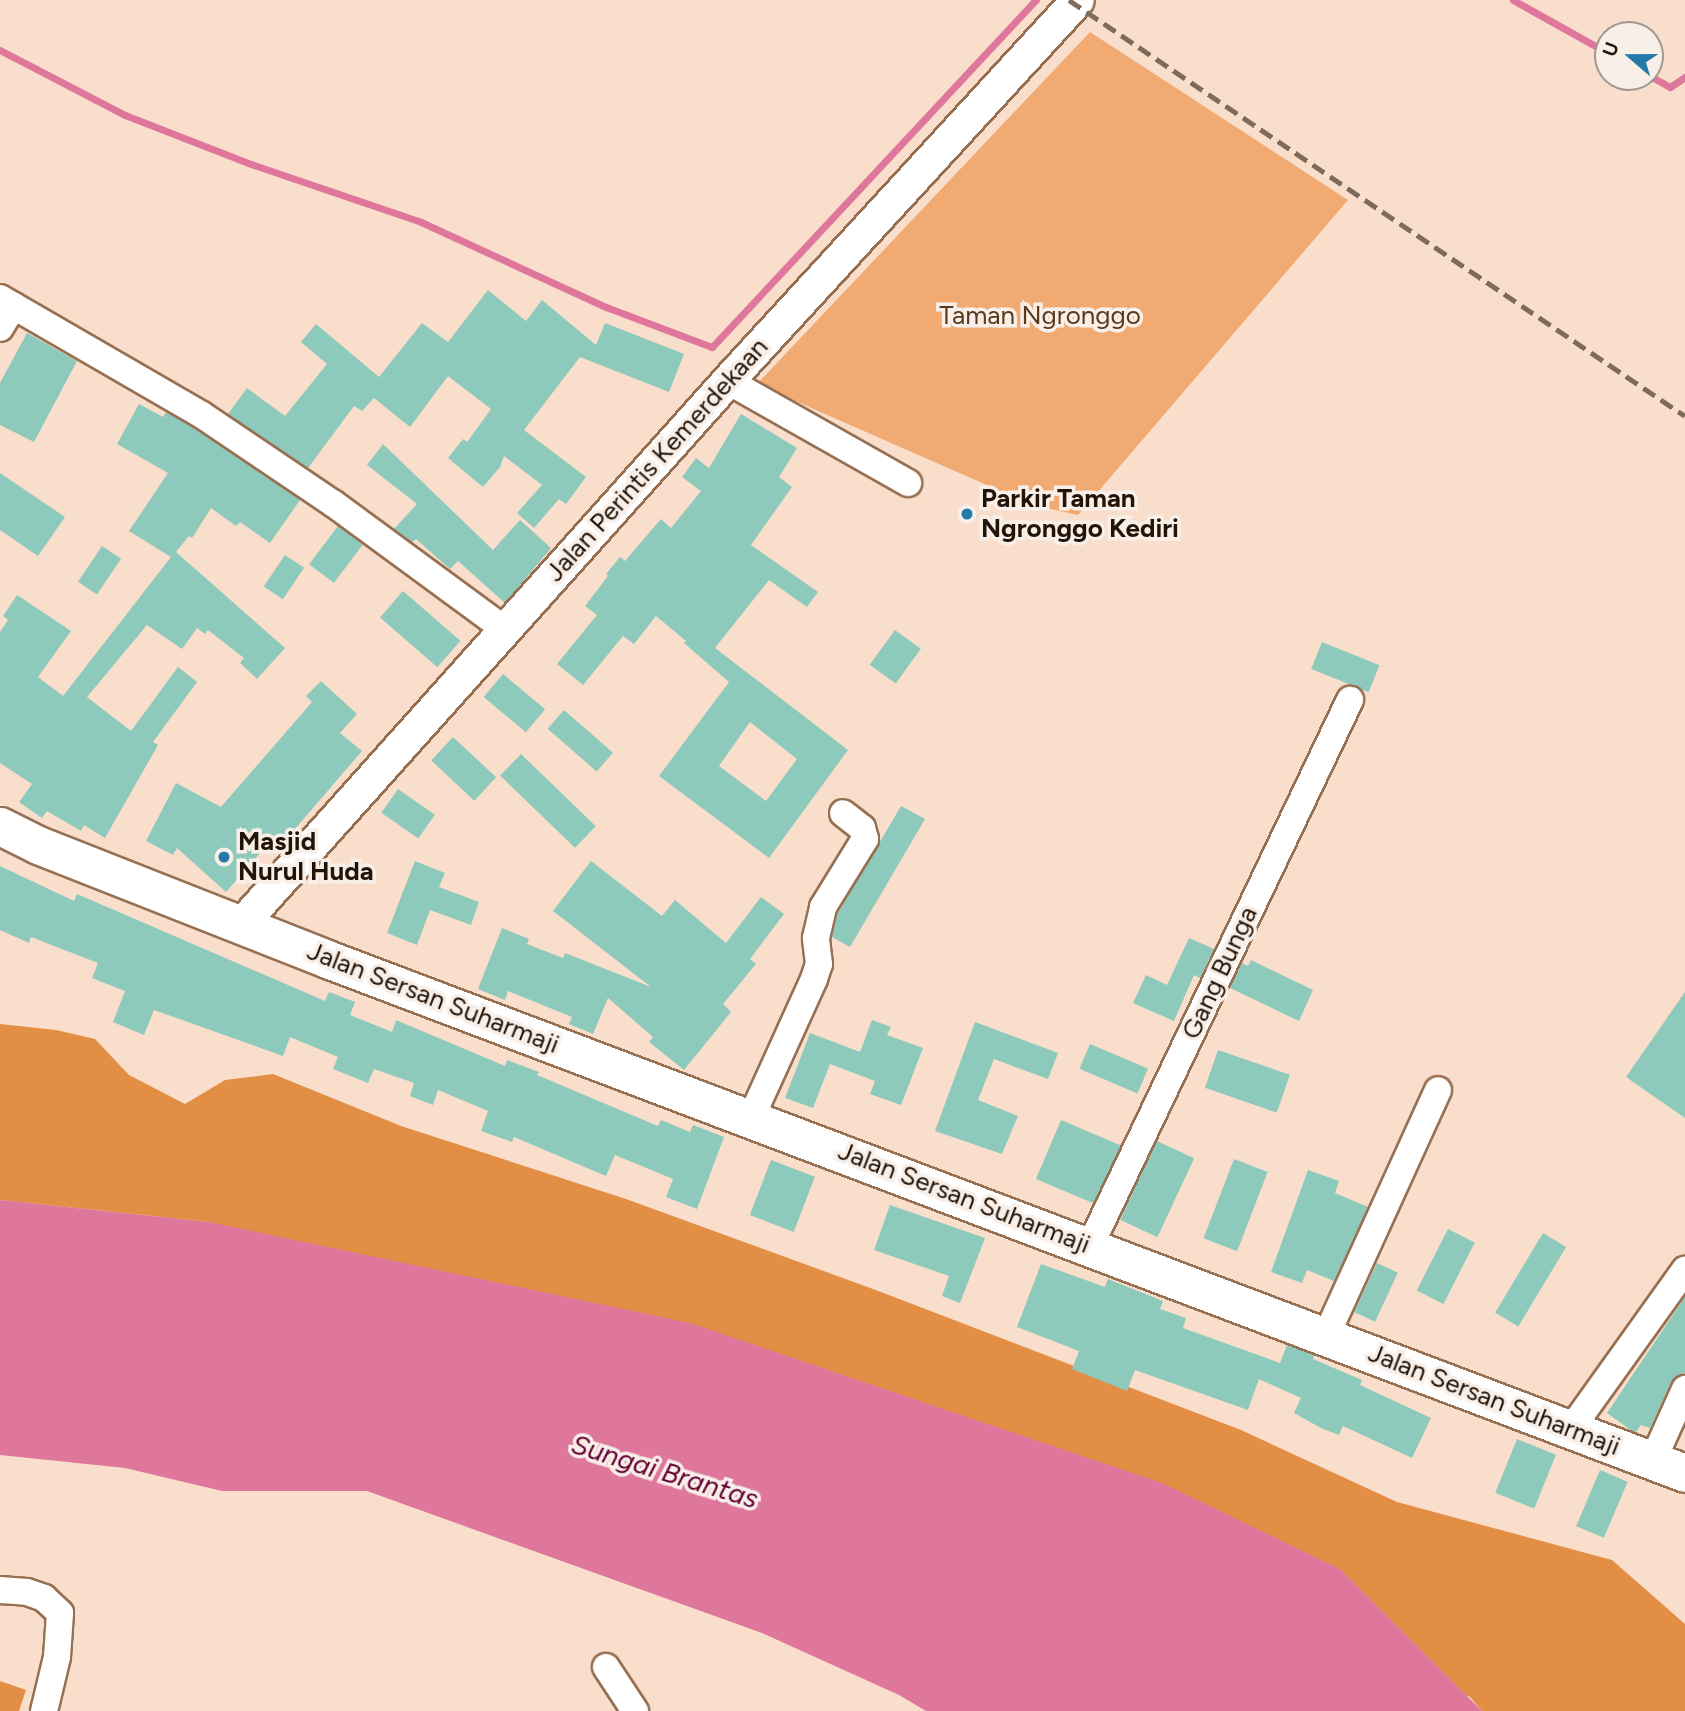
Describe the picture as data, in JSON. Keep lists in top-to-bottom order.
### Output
{
  "streets": {
    "highway": ["Jalan Sersan Suharmaji"],
    "main road": ["Jalan Perintis Kemerdekaan"],
    "street": ["Gang Bunga"]
  },
  "crossings": [
    ["Jalan Perintis Kemerdekaan", "Jalan Sersan Suharmaji"],
    ["Gang Bunga", "Jalan Sersan Suharmaji"]
  ],
  "water": ["Sungai Brantas"],
  "parks": ["Taman Ngronggo"],
  "places": ["Parkir Taman Ngronggo Kediri", "Masjid Nurul Huda"],
  "north": "left"
}
